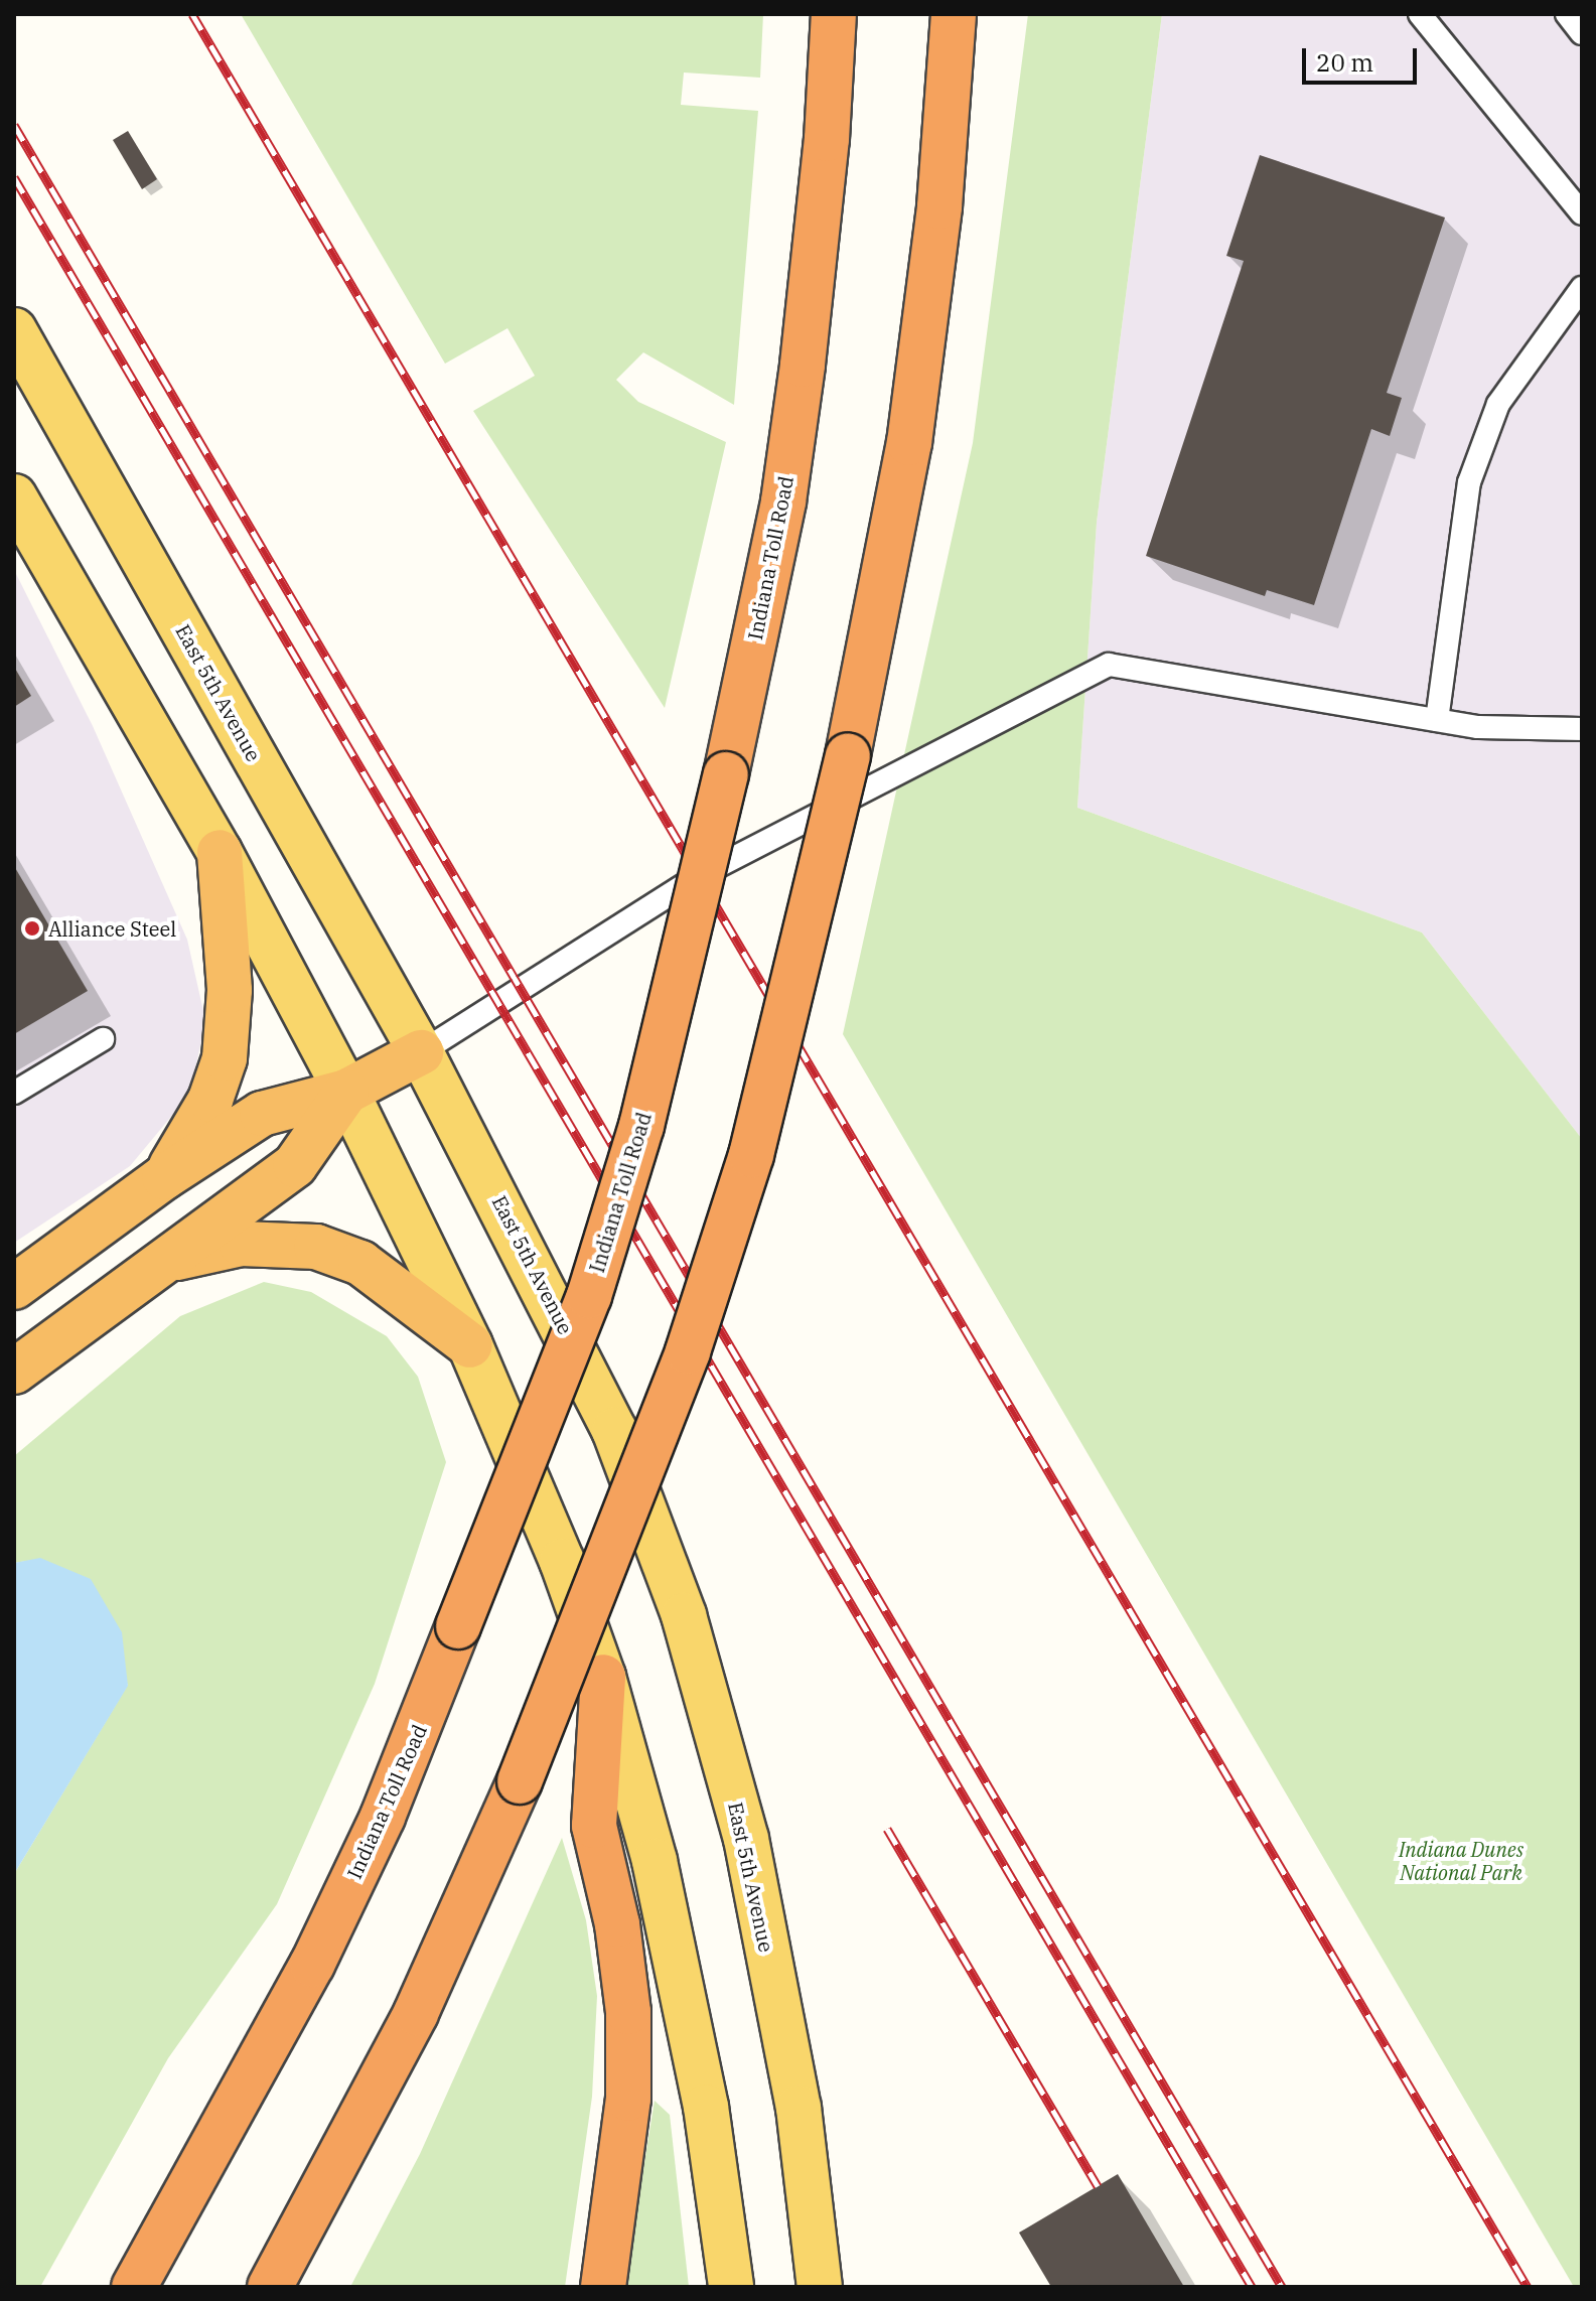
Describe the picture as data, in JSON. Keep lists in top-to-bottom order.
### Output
{
  "streets": {
    "highway": ["Indiana Toll Road"],
    "main road": ["East 5th Avenue"]
  },
  "parks": ["Indiana Dunes National Park"],
  "places": ["Alliance Steel"],
  "scale_bar": "20 m"
}
